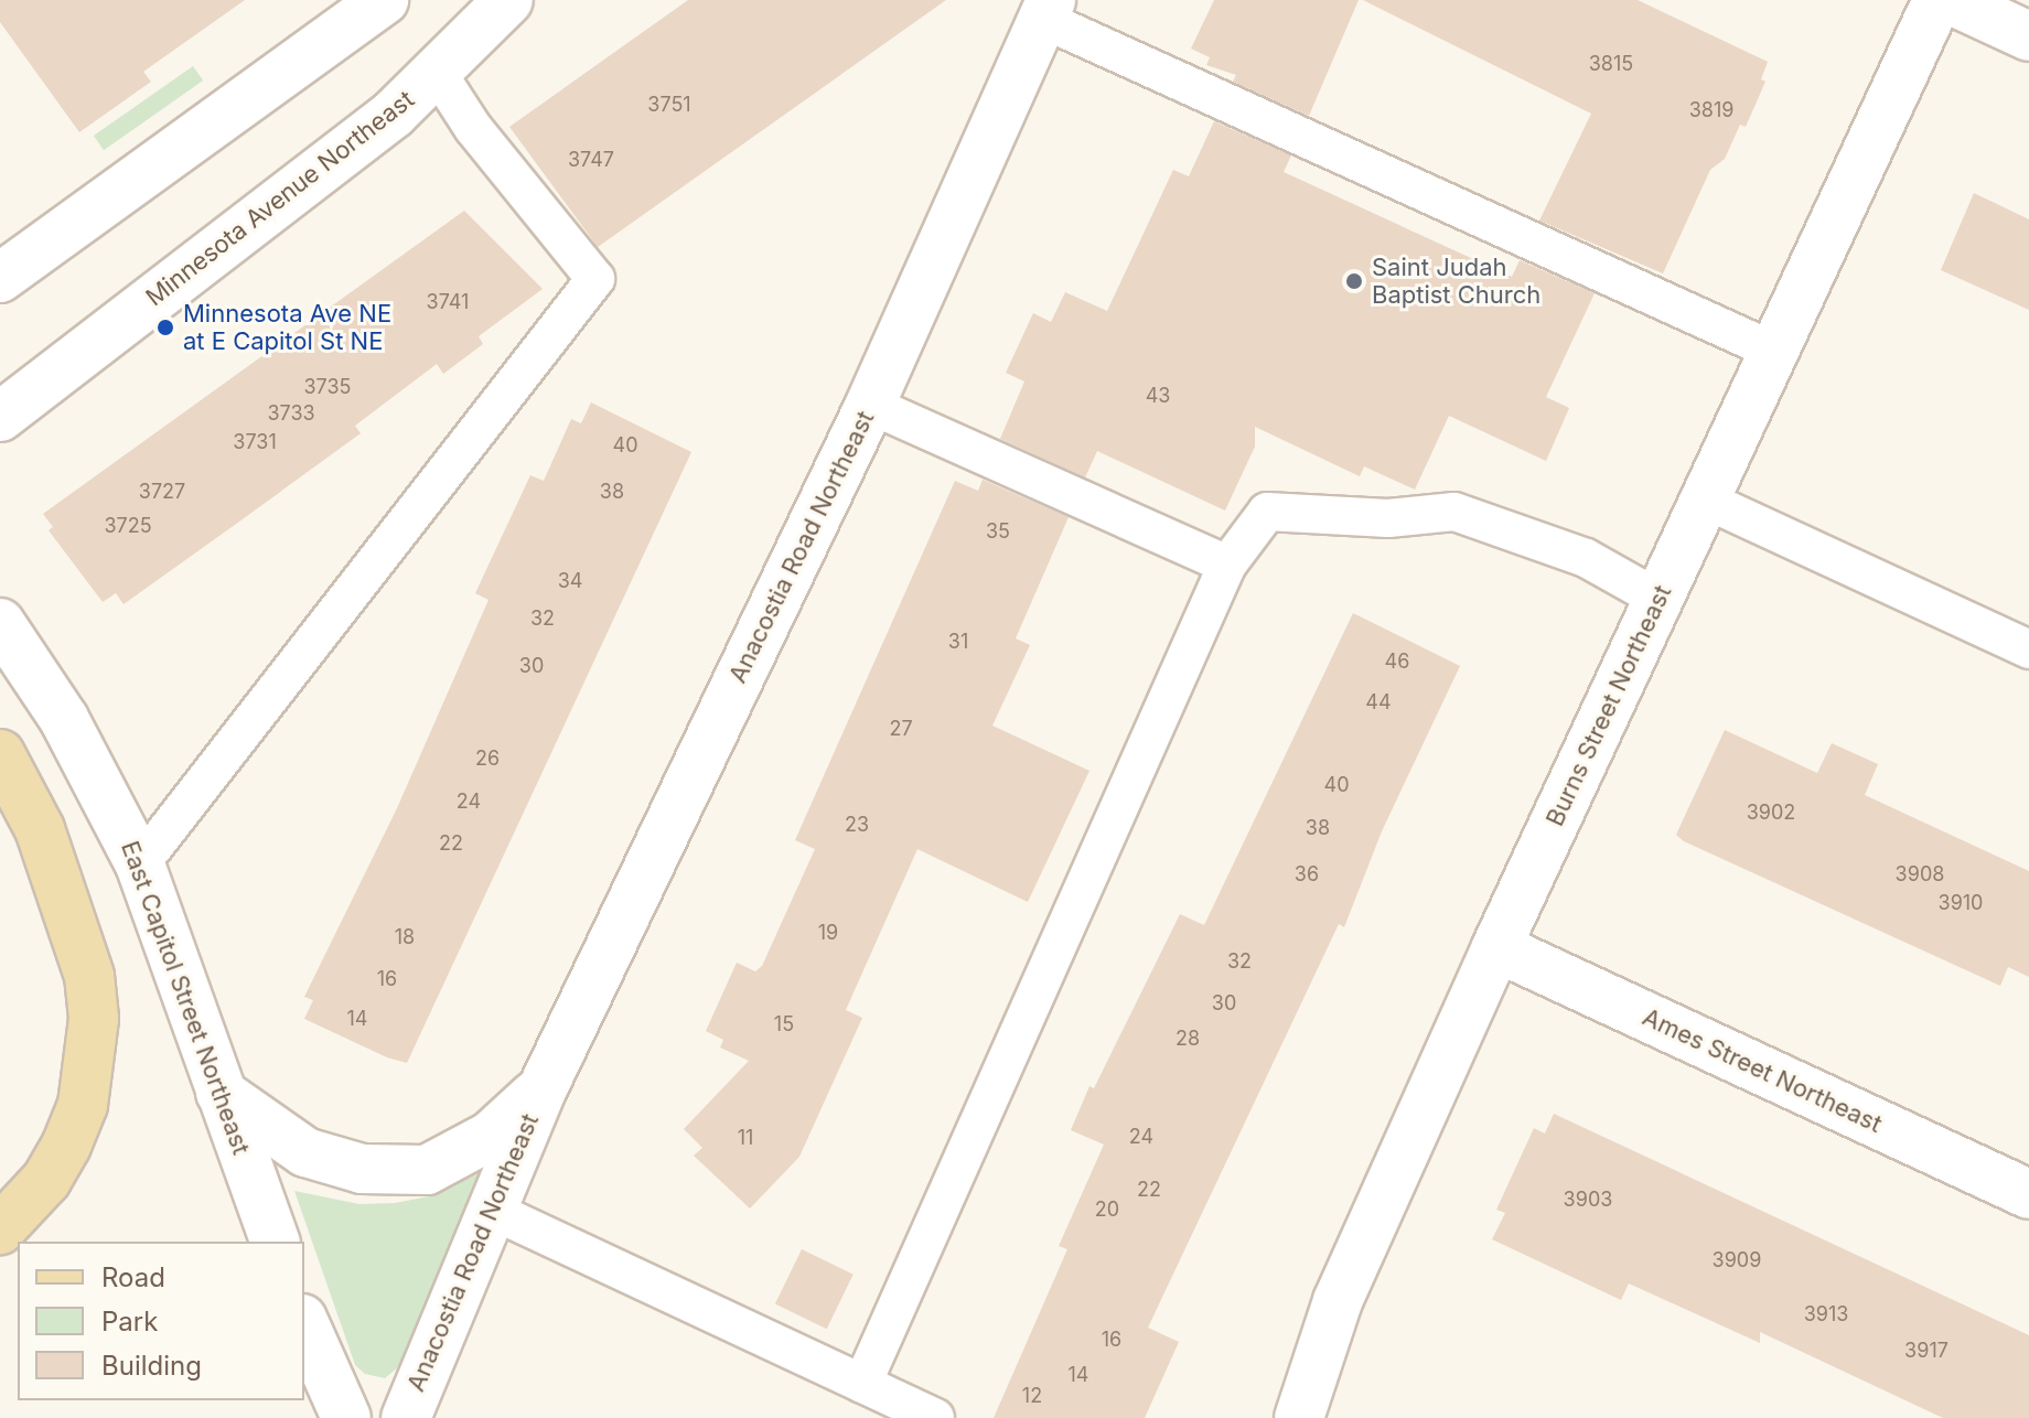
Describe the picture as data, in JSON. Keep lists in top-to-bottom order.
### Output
{
  "streets": {
    "street": [
      "Minnesota Avenue Northeast",
      "Anacostia Road Northeast",
      "Burns Street Northeast",
      "East Capitol Street Northeast",
      "Ames Street Northeast"
    ]
  },
  "crossings": [
    ["Anacostia Road Northeast", "East Capitol Street Northeast"],
    ["Burns Street Northeast", "Ames Street Northeast"]
  ],
  "places": ["Saint Judah Baptist Church", "Minnesota Ave NE at E Capitol St NE"],
  "house_numbers": [
    "3815",
    "3751",
    "3819",
    "3747",
    "3741",
    "3735",
    "43",
    "3733",
    "3731",
    "40",
    "3727",
    "38",
    "3725",
    "35",
    "34",
    "32",
    "31",
    "46",
    "30",
    "44",
    "27",
    "26",
    "40",
    "24",
    "3902",
    "23",
    "38",
    "22",
    "36",
    "3908",
    "3910",
    "19",
    "18",
    "32",
    "16",
    "30",
    "14",
    "15",
    "28",
    "24",
    "11",
    "22",
    "3903",
    "20",
    "3909",
    "3913",
    "16",
    "3917",
    "14",
    "12"
  ],
  "legend": ["Road", "Park", "Building"]
}
